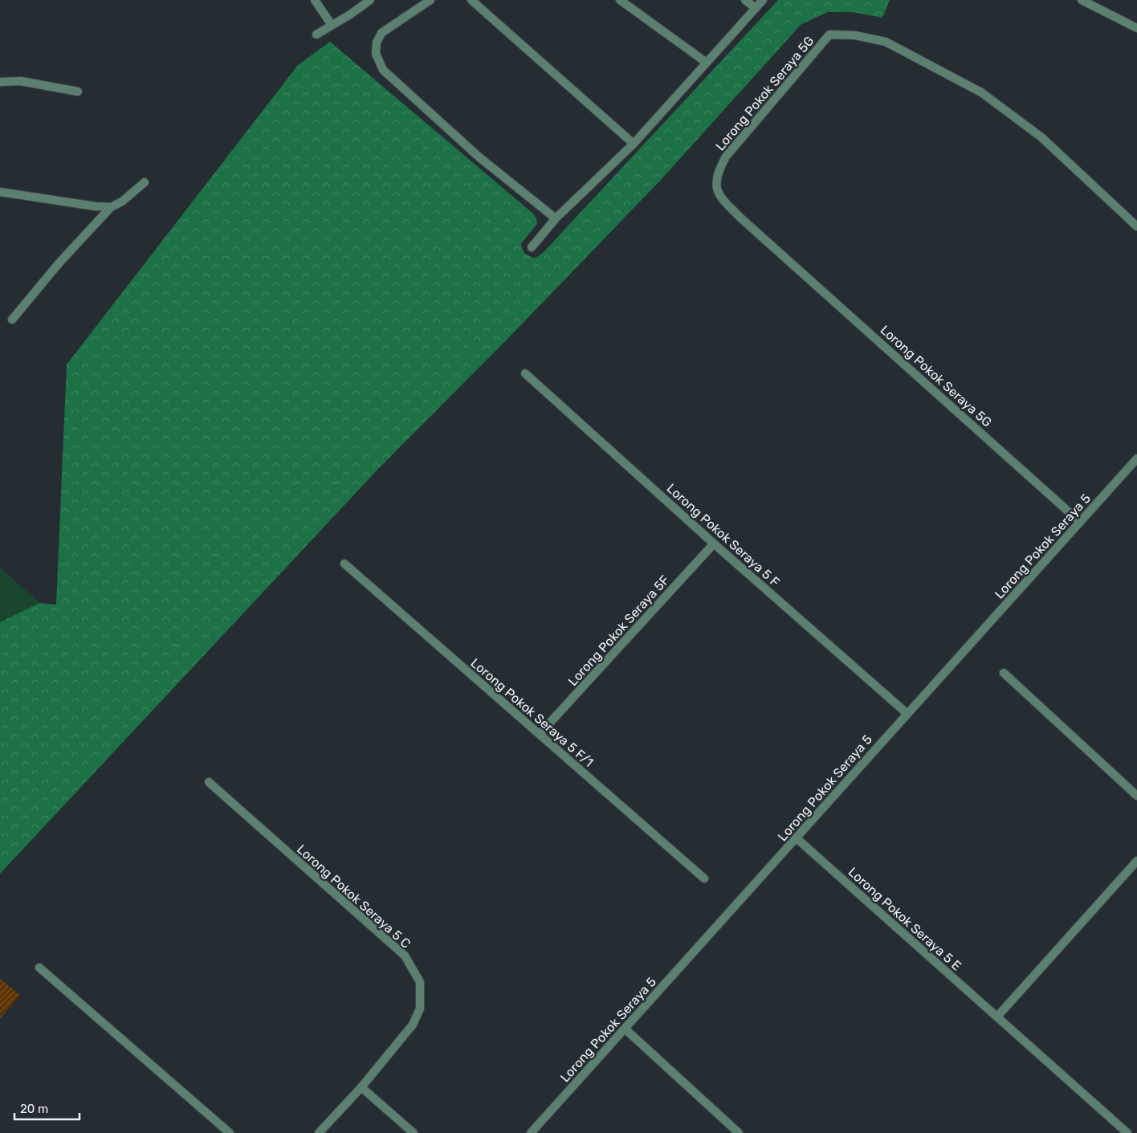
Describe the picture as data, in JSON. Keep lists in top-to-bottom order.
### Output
{
  "streets": {
    "street": [
      "Lorong Pokok Seraya 5G",
      "Lorong Pokok Seraya 5 F",
      "Lorong Pokok Seraya 5",
      "Lorong Pokok Seraya 5F",
      "Lorong Pokok Seraya 5 F/1",
      "Lorong Pokok Seraya 5 C",
      "Lorong Pokok Seraya 5 E"
    ]
  },
  "crossings": [
    ["Lorong Pokok Seraya 5G", "Lorong Pokok Seraya 5"],
    ["Lorong Pokok Seraya 5 F", "Lorong Pokok Seraya 5"],
    ["Lorong Pokok Seraya 5 F", "Lorong Pokok Seraya 5F"],
    ["Lorong Pokok Seraya 5", "Lorong Pokok Seraya 5 E"],
    ["Lorong Pokok Seraya 5F", "Lorong Pokok Seraya 5 F/1"]
  ],
  "scale_bar": "20 m"
}
